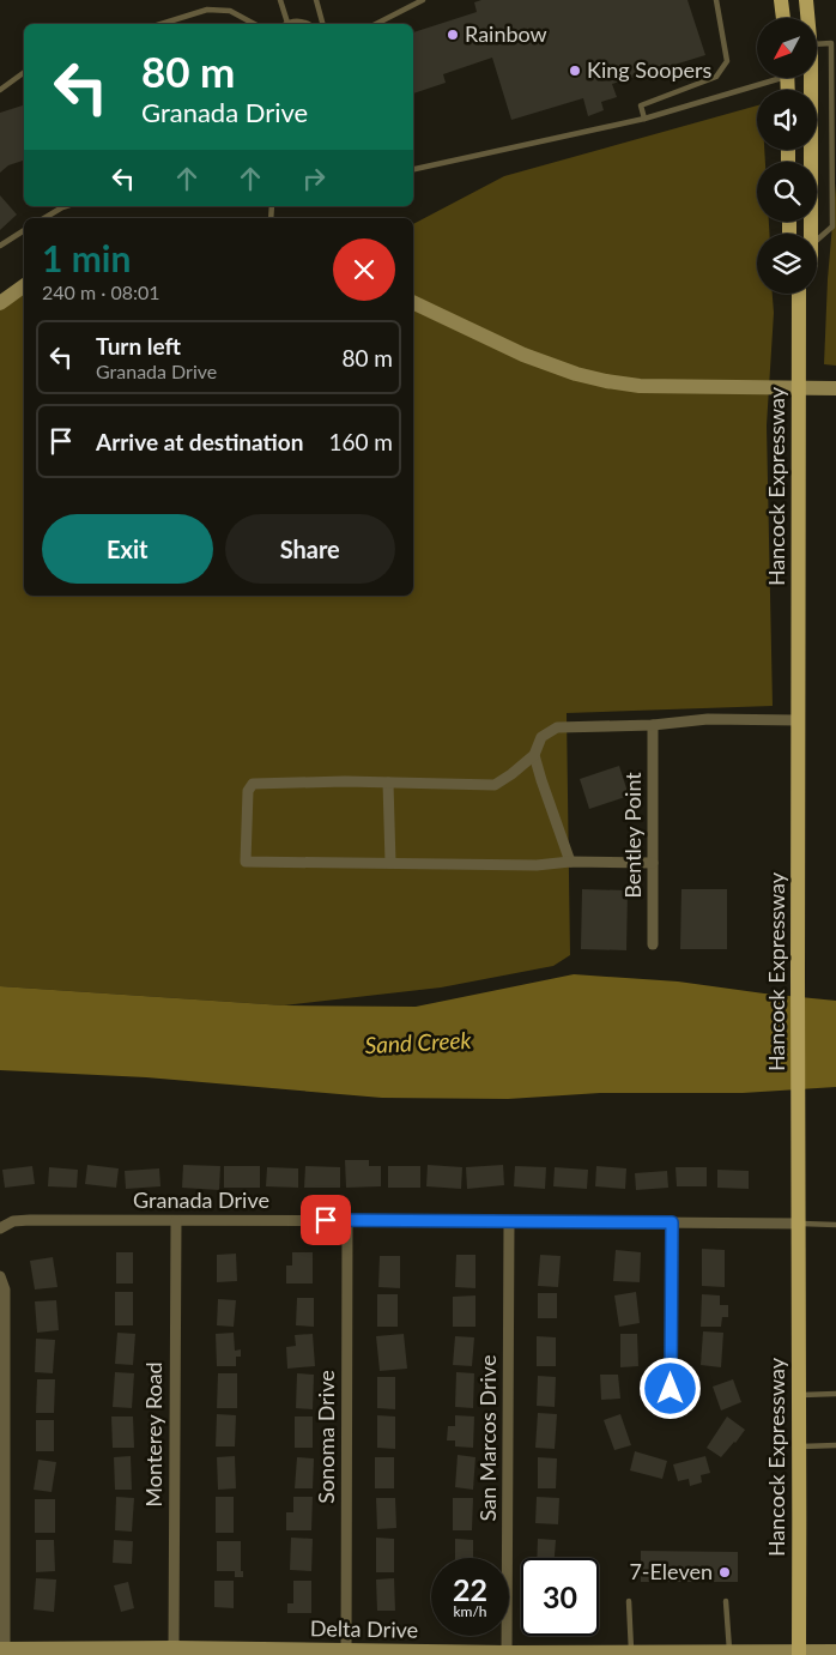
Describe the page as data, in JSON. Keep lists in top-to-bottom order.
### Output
{
  "streets": {
    "main road": ["Hancock Expressway", "Delta Drive"],
    "street": [
      "Bentley Point",
      "Granada Drive",
      "Monterey Road",
      "Sonoma Drive",
      "San Marcos Drive"
    ]
  },
  "crossings": [
    ["Hancock Expressway", "Granada Drive"],
    ["Hancock Expressway", "Delta Drive"],
    ["Granada Drive", "Monterey Road"],
    ["Granada Drive", "Sonoma Drive"],
    ["Granada Drive", "San Marcos Drive"],
    ["Monterey Road", "Delta Drive"],
    ["Sonoma Drive", "Delta Drive"],
    ["San Marcos Drive", "Delta Drive"]
  ],
  "water": ["Sand Creek"],
  "places": ["Rainbow", "King Soopers", "7-Eleven"],
  "north": "bottom left",
  "page": {
    "turn": ["80 m", "Granada Drive"],
    "heading": ["1 min", "240 m · 08:01"],
    "list": [
      {
        "name": "Turn left",
        "note": "Granada Drive",
        "value": "80 m"
      },
      {
        "name": "Arrive at destination",
        "value": "160 m"
      }
    ],
    "buttons": ["Exit", "Share"],
    "speed": "22 km/h",
    "limit": "30"
  }
}
